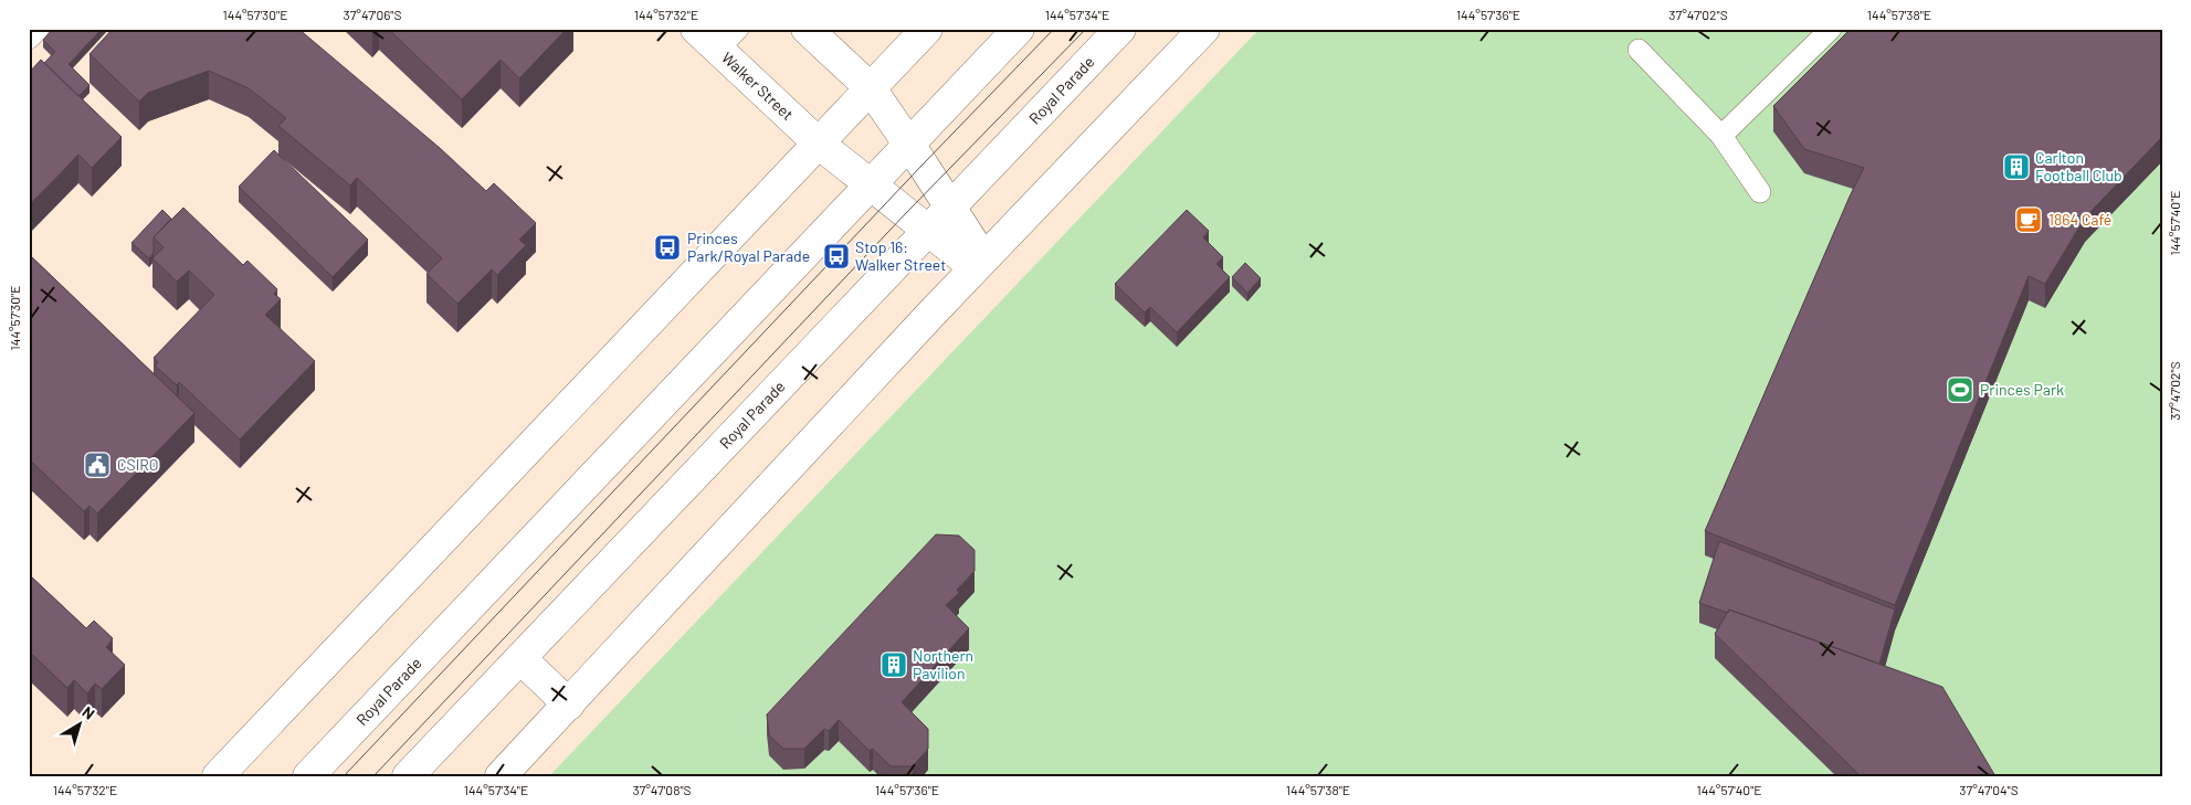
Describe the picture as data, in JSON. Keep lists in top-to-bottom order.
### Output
{
  "streets": {
    "main road": ["Walker Street", "Royal Parade"]
  },
  "crossings": [
    ["Walker Street", "Royal Parade"]
  ],
  "places": {
    "building": ["Carlton Football Club", "Northern Pavilion"],
    "cafe": ["1864 Café"],
    "bus stop": ["Princes Park/Royal Parade", "Stop 16: Walker Street"],
    "sports": ["Princes Park"],
    "public building": ["CSIRO"]
  },
  "north": "top right",
  "coordinates": [
    "144°57'30\"E",
    "37°47'06\"S",
    "144°57'32\"E",
    "144°57'34\"E",
    "144°57'36\"E",
    "37°47'02\"S",
    "144°57'38\"E",
    "144°57'40\"E",
    "37°47'08\"S",
    "37°47'04\"S"
  ]
}
